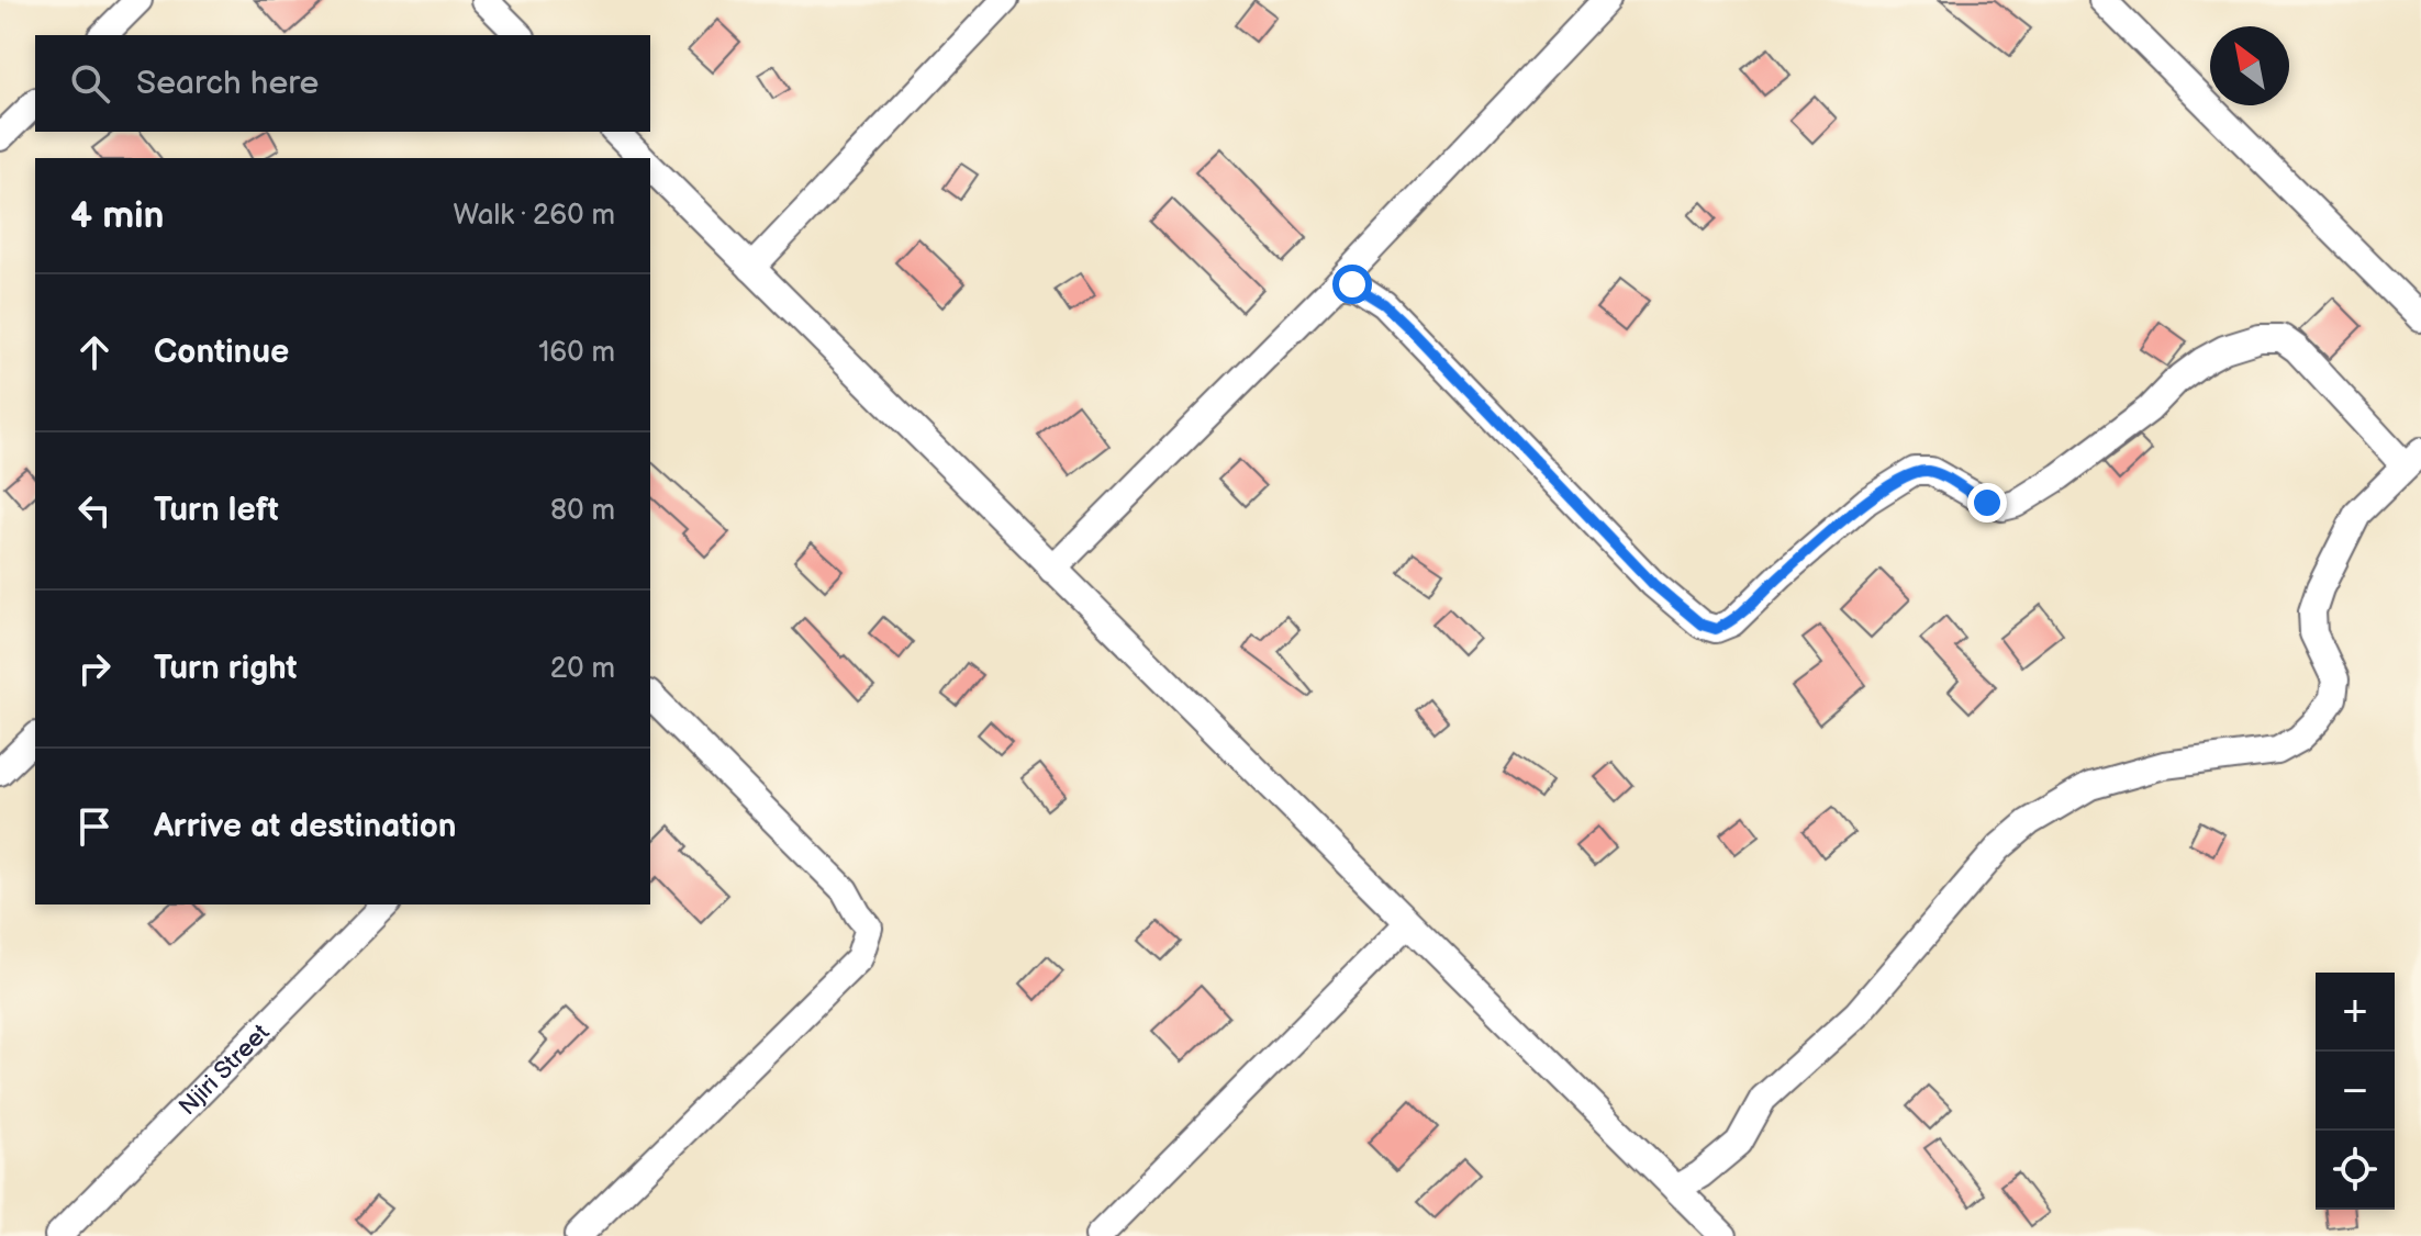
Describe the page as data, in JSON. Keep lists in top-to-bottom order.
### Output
{
  "streets": {
    "street": ["Njiri Street"]
  },
  "north": "top left",
  "page": {
    "search": "Search here",
    "heading": ["4 min", "Walk · 260 m"],
    "list": [
      ["Continue", "160 m"],
      ["Turn left", "80 m"],
      ["Turn right", "20 m"],
      "Arrive at destination"
    ],
    "map_buttons": ["+", "−"]
  }
}
